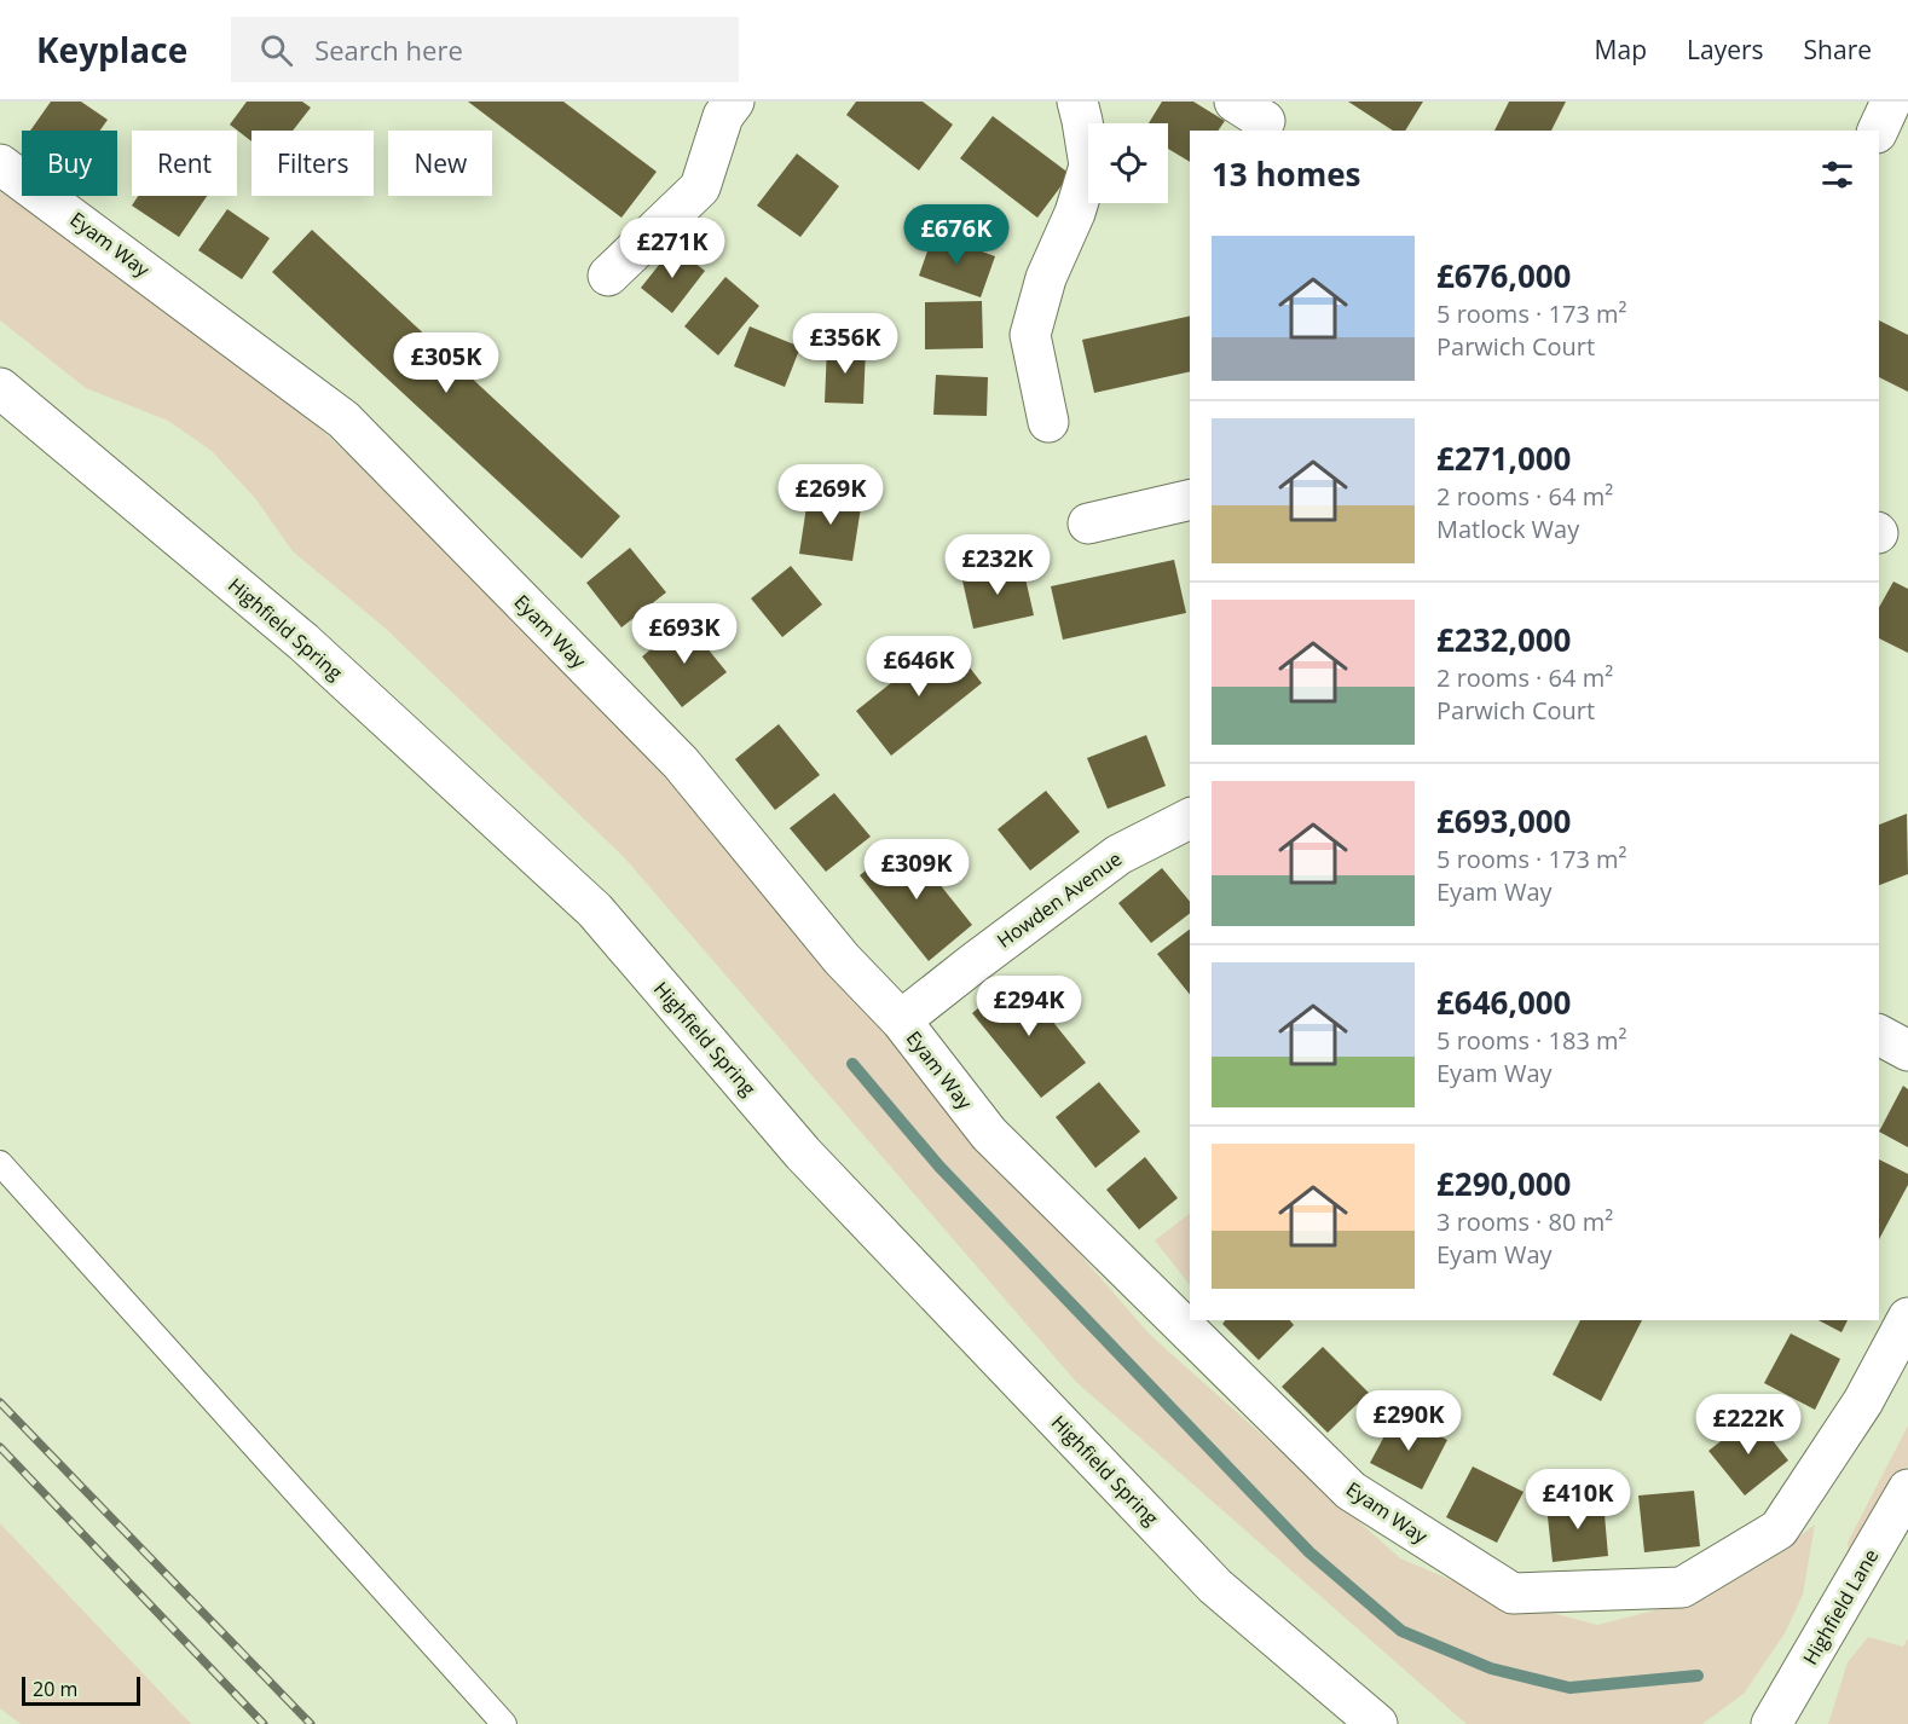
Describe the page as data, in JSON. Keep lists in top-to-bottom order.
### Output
{
  "streets": {
    "street": [
      "Eyam Way",
      "Highfield Spring",
      "Howden Avenue",
      "Highfield Lane"
    ]
  },
  "crossings": [
    ["Eyam Way", "Howden Avenue"]
  ],
  "scale_bar": "20 m",
  "page": {
    "header": "Keyplace",
    "search": "Search here",
    "nav": ["Map", "Layers", "Share"],
    "chip": [
      "Buy",
      "Rent",
      "Filters",
      "New"
    ],
    "heading": "13 homes",
    "price": [
      "£676K",
      "£271K",
      "£356K",
      "£305K",
      "£269K",
      "£232K",
      "£693K",
      "£646K",
      "£309K",
      "£294K",
      "£290K",
      "£222K",
      "£410K"
    ],
    "list": [
      {
        "name": "£676,000",
        "note": "5 rooms · 173 m² · Parwich Court"
      },
      {
        "name": "£271,000",
        "note": "2 rooms · 64 m² · Matlock Way"
      },
      {
        "name": "£232,000",
        "note": "2 rooms · 64 m² · Parwich Court"
      },
      {
        "name": "£693,000",
        "note": "5 rooms · 173 m² · Eyam Way"
      },
      {
        "name": "£646,000",
        "note": "5 rooms · 183 m² · Eyam Way"
      },
      {
        "name": "£290,000",
        "note": "3 rooms · 80 m² · Eyam Way"
      }
    ],
    "scale": "20 m"
  }
}
